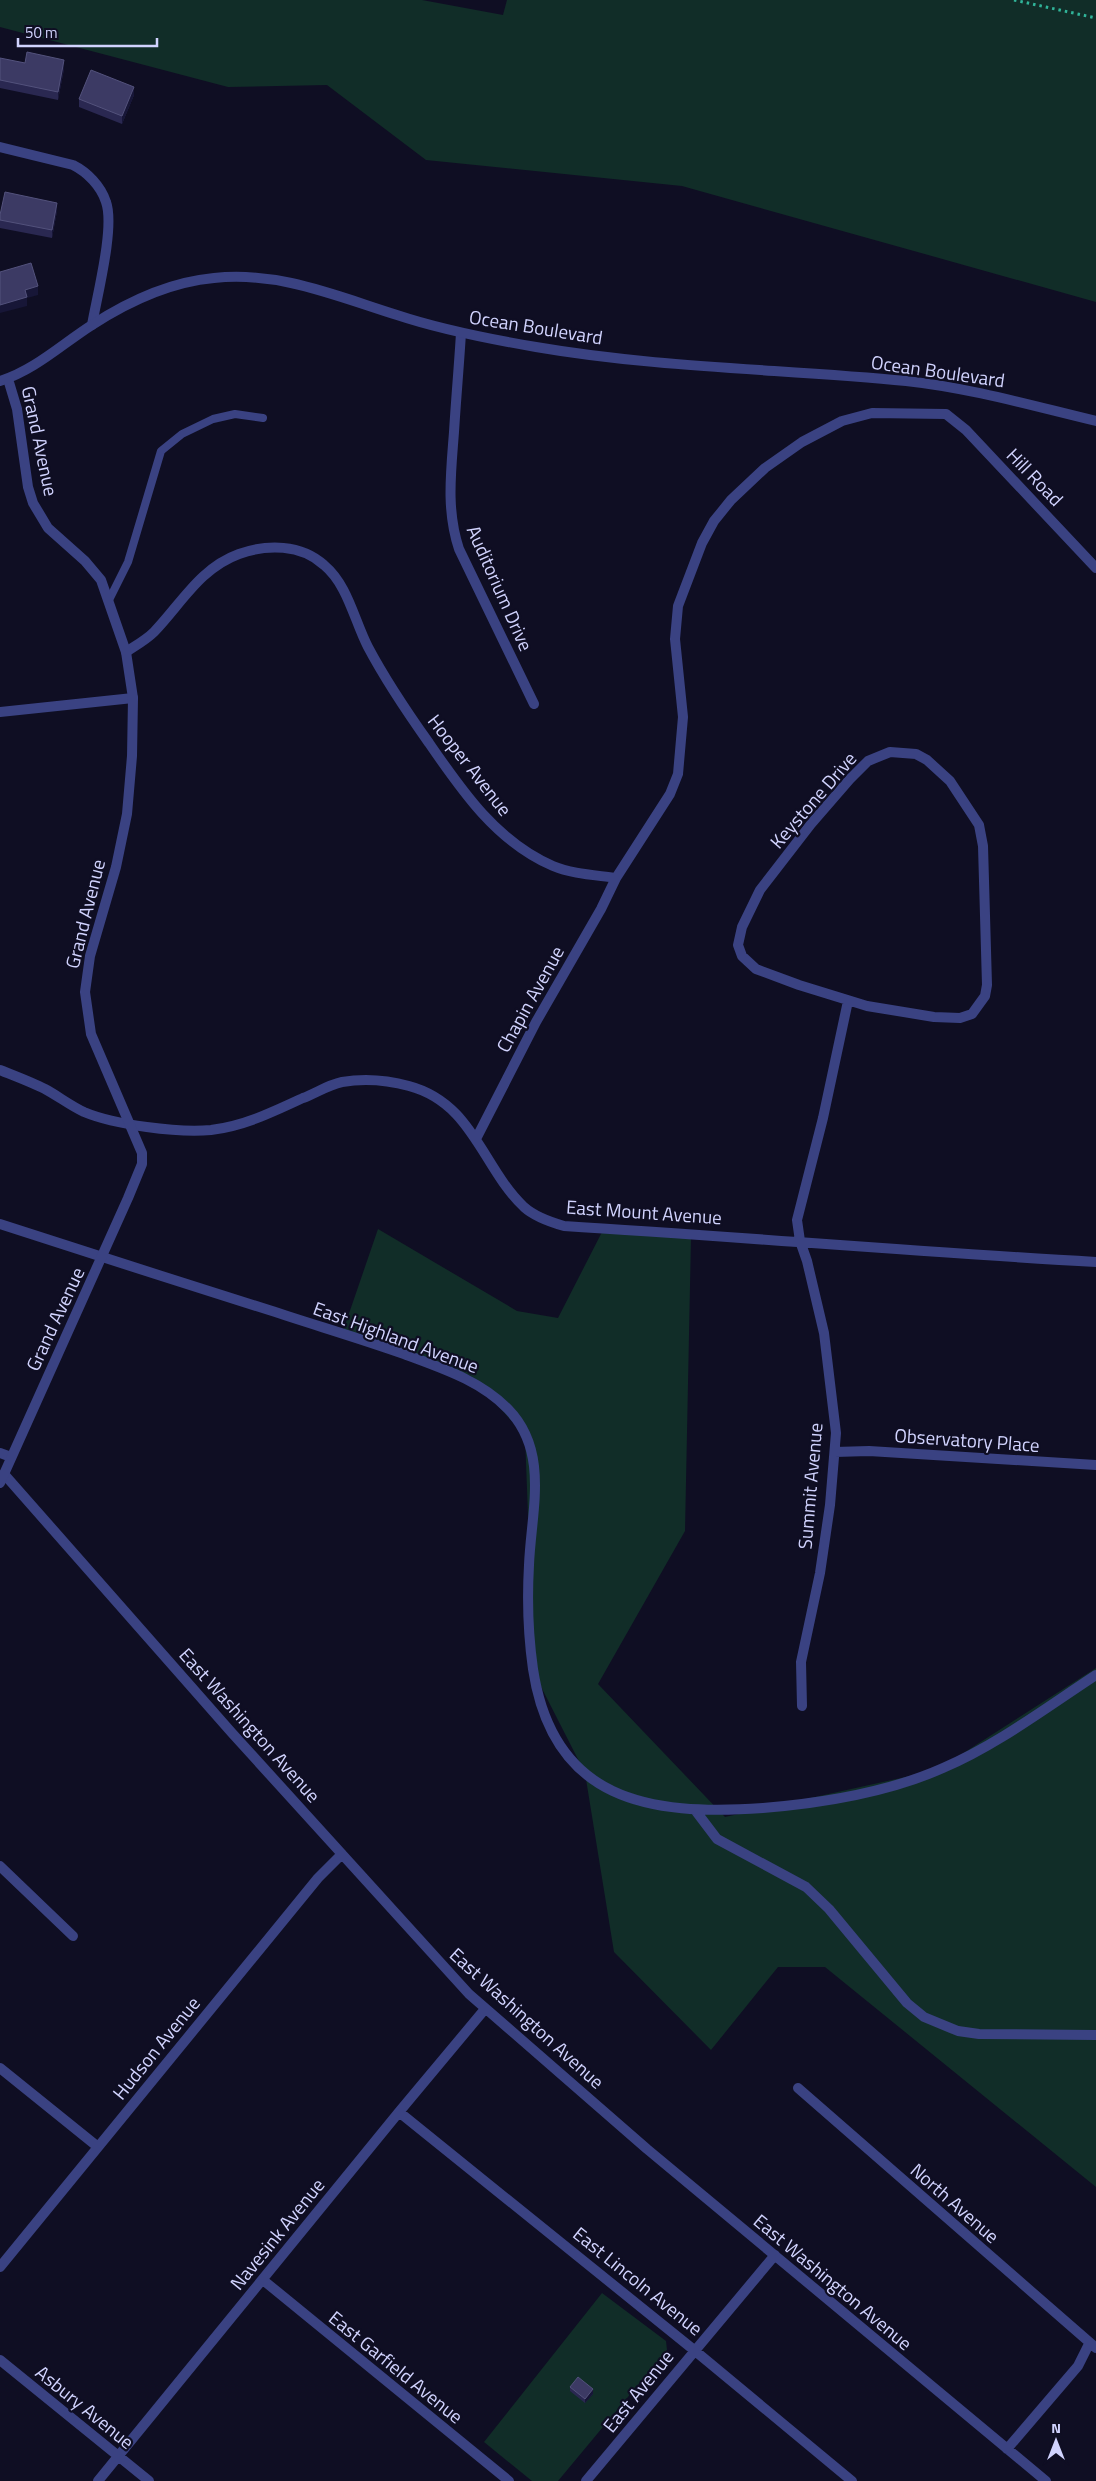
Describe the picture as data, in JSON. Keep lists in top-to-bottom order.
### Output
{
  "streets": {
    "street": [
      "Ocean Boulevard",
      "Grand Avenue",
      "Hill Road",
      "Auditorium Drive",
      "Hooper Avenue",
      "Keystone Drive",
      "Chapin Avenue",
      "East Mount Avenue",
      "East Highland Avenue",
      "Observatory Place",
      "Summit Avenue",
      "East Washington Avenue",
      "Hudson Avenue",
      "North Avenue",
      "Navesink Avenue",
      "East Lincoln Avenue",
      "East Garfield Avenue",
      "East Avenue",
      "Asbury Avenue"
    ]
  },
  "crossings": [
    ["Ocean Boulevard", "Grand Avenue"],
    ["Ocean Boulevard", "Auditorium Drive"],
    ["Grand Avenue", "Hooper Avenue"],
    ["Grand Avenue", "East Highland Avenue"],
    ["Grand Avenue", "East Washington Avenue"],
    ["Hill Road", "Hooper Avenue"],
    ["Hill Road", "Chapin Avenue"],
    ["Hooper Avenue", "Chapin Avenue"],
    ["Chapin Avenue", "East Mount Avenue"],
    ["East Mount Avenue", "Summit Avenue"],
    ["Observatory Place", "Summit Avenue"],
    ["East Washington Avenue", "Hudson Avenue"],
    ["East Washington Avenue", "North Avenue"],
    ["East Washington Avenue", "Navesink Avenue"],
    ["East Washington Avenue", "East Avenue"],
    ["Navesink Avenue", "East Lincoln Avenue"],
    ["Navesink Avenue", "East Garfield Avenue"],
    ["Navesink Avenue", "Asbury Avenue"],
    ["East Lincoln Avenue", "East Avenue"]
  ],
  "scale_bar": "50 m",
  "north": "top"
}
